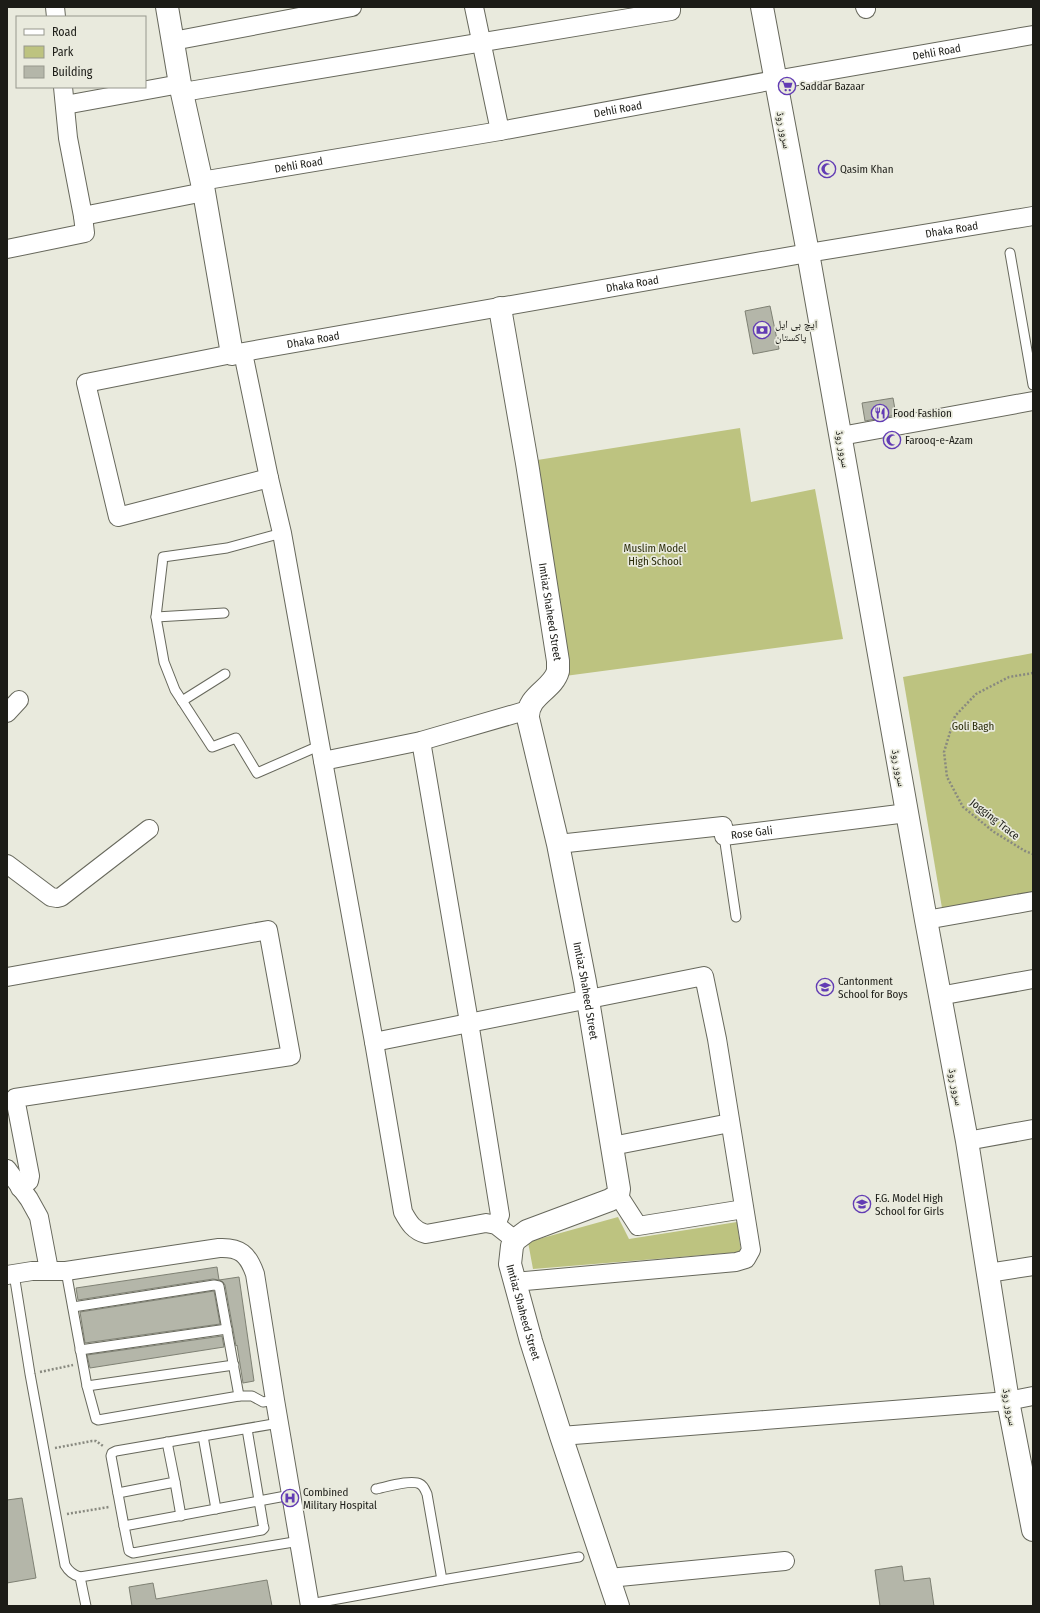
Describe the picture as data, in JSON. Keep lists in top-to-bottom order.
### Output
{
  "streets": {
    "street": [
      "Dehli Road",
      "سرور روڈ",
      "Dhaka Road",
      "Imtiaz Shaheed Street",
      "Rose Gali"
    ],
    "path": ["Jogging Trace"]
  },
  "crossings": [
    ["Dehli Road", "سرور روڈ"],
    ["سرور روڈ", "Dhaka Road"],
    ["سرور روڈ", "Rose Gali"],
    ["Dhaka Road", "Imtiaz Shaheed Street"],
    ["Imtiaz Shaheed Street", "Rose Gali"]
  ],
  "parks": ["Muslim Model High School", "Goli Bagh"],
  "places": {
    "supermarket": ["Saddar Bazaar"],
    "mosque": ["Qasim Khan", "Farooq-e-Azam"],
    "bank": ["ایچ بی ایل پاکستان"],
    "restaurant": ["Food Fashion"],
    "school or university": ["Cantonment School for Boys", "F.G. Model High School for Girls"],
    "hospital": ["Combined Military Hospital"]
  },
  "legend": ["Road", "Park", "Building"]
}
